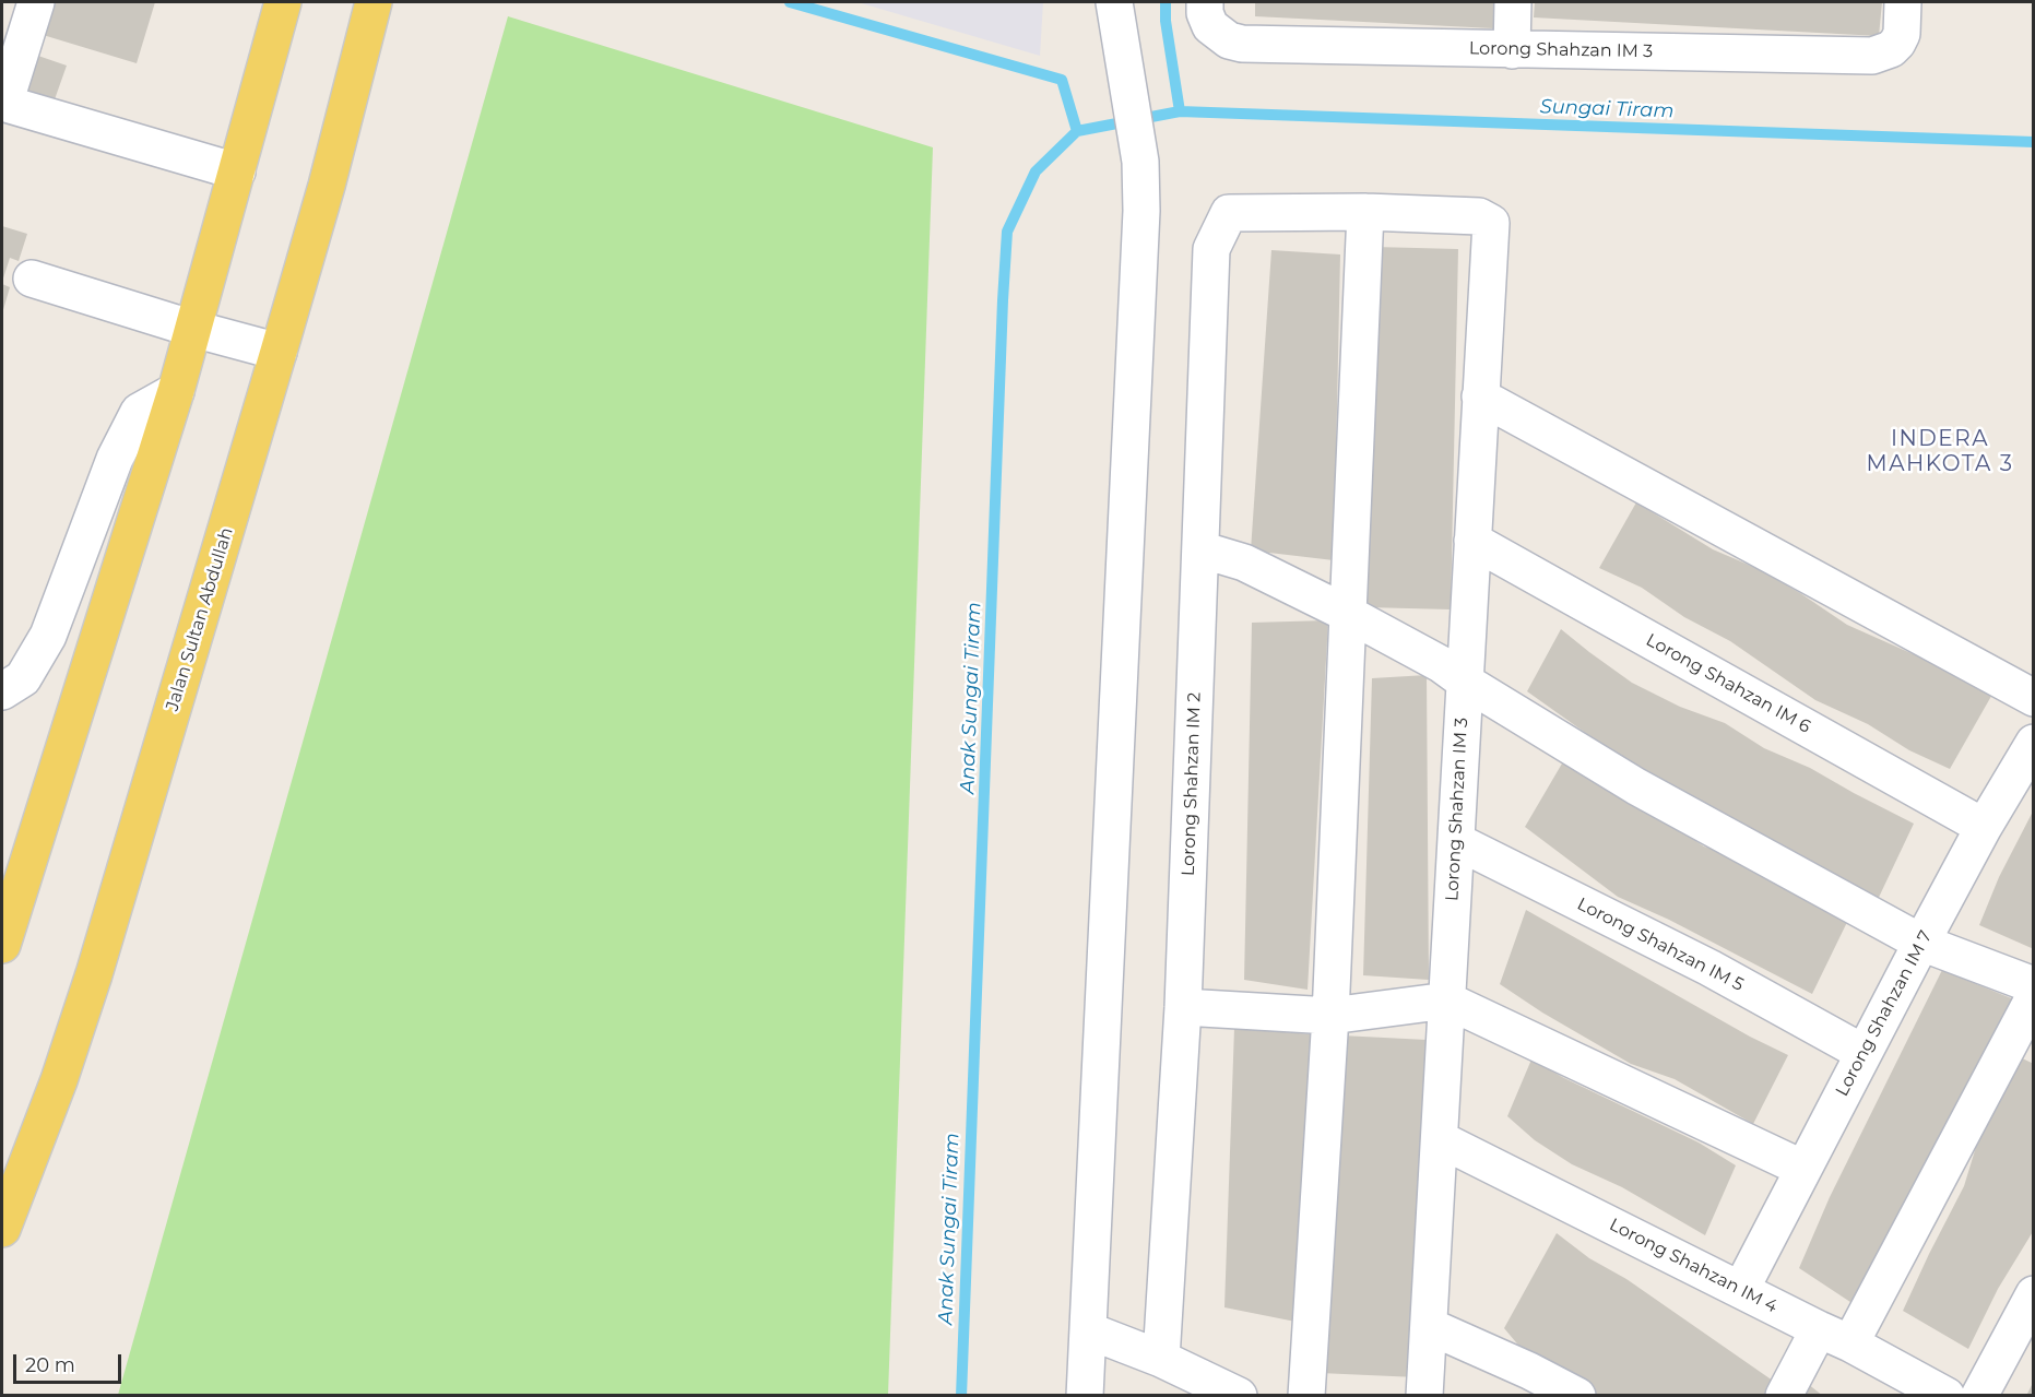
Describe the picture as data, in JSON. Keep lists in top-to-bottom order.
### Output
{
  "streets": {
    "main road": ["Jalan Sultan Abdullah"],
    "street": [
      "Lorong Shahzan IM 3",
      "Lorong Shahzan IM 6",
      "Lorong Shahzan IM 2",
      "Lorong Shahzan IM 5",
      "Lorong Shahzan IM 7",
      "Lorong Shahzan IM 4"
    ]
  },
  "crossings": [
    ["Lorong Shahzan IM 3", "Lorong Shahzan IM 6"],
    ["Lorong Shahzan IM 3", "Lorong Shahzan IM 2"],
    ["Lorong Shahzan IM 3", "Lorong Shahzan IM 5"],
    ["Lorong Shahzan IM 3", "Lorong Shahzan IM 4"],
    ["Lorong Shahzan IM 6", "Lorong Shahzan IM 7"],
    ["Lorong Shahzan IM 5", "Lorong Shahzan IM 7"],
    ["Lorong Shahzan IM 7", "Lorong Shahzan IM 4"]
  ],
  "districts": ["INDERA MAHKOTA 3"],
  "water": ["Sungai Tiram", "Anak Sungai Tiram"],
  "scale_bar": "20 m"
}
